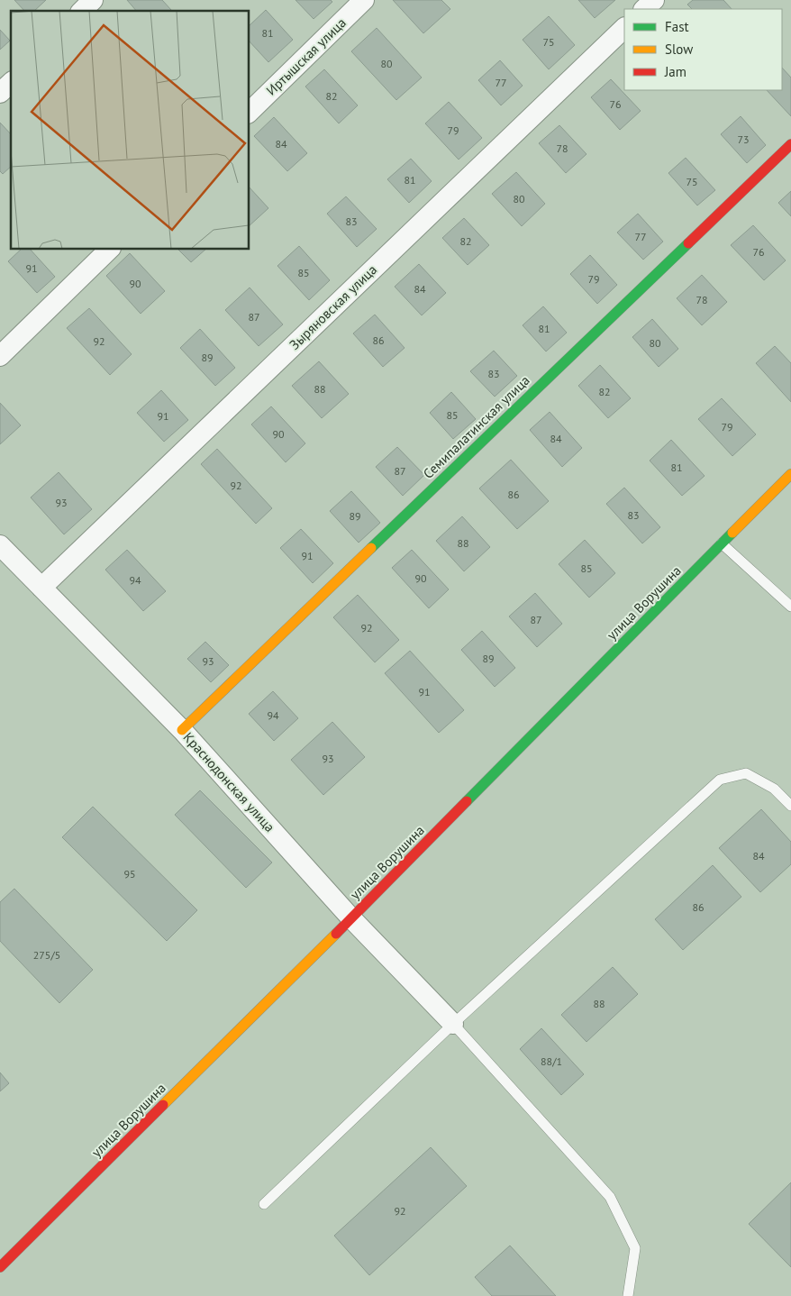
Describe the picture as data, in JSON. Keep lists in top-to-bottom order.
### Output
{
  "streets": {
    "street": [
      "Иртышская улица",
      "Зыряновская улица",
      "Семипалатинская улица",
      "улица Ворушина",
      "Краснодонская улица"
    ]
  },
  "crossings": [
    ["Зыряновская улица", "Краснодонская улица"],
    ["Семипалатинская улица", "Краснодонская улица"],
    ["улица Ворушина", "Краснодонская улица"]
  ],
  "house_numbers": [
    "81",
    "75",
    "80",
    "77",
    "82",
    "76",
    "79",
    "73",
    "84",
    "78",
    "81",
    "75",
    "80",
    "83",
    "77",
    "82",
    "76",
    "91",
    "85",
    "79",
    "90",
    "84",
    "78",
    "87",
    "81",
    "86",
    "92",
    "80",
    "89",
    "83",
    "88",
    "82",
    "85",
    "91",
    "79",
    "90",
    "84",
    "81",
    "87",
    "92",
    "86",
    "93",
    "83",
    "89",
    "88",
    "91",
    "85",
    "90",
    "94",
    "87",
    "92",
    "89",
    "93",
    "91",
    "94",
    "93",
    "84",
    "95",
    "86",
    "275/5",
    "88",
    "88/1",
    "92"
  ],
  "legend": ["Fast", "Slow", "Jam"]
}
